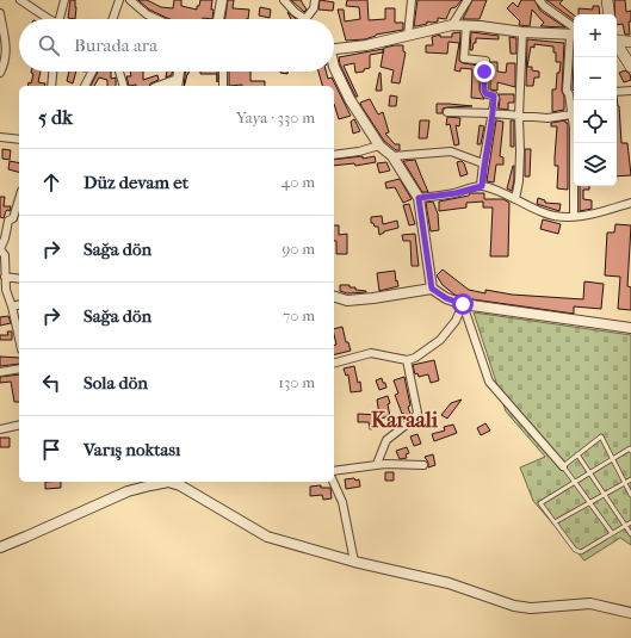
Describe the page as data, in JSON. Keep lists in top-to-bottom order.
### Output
{
  "districts": ["Karaali"],
  "page": {
    "map_buttons": ["+", "−"],
    "search": "Burada ara",
    "heading": ["5 dk", "Yaya · 330 m"],
    "list": [
      ["Düz devam et", "40 m"],
      ["Sağa dön", "90 m"],
      ["Sağa dön", "70 m"],
      ["Sola dön", "130 m"],
      "Varış noktası"
    ]
  }
}
